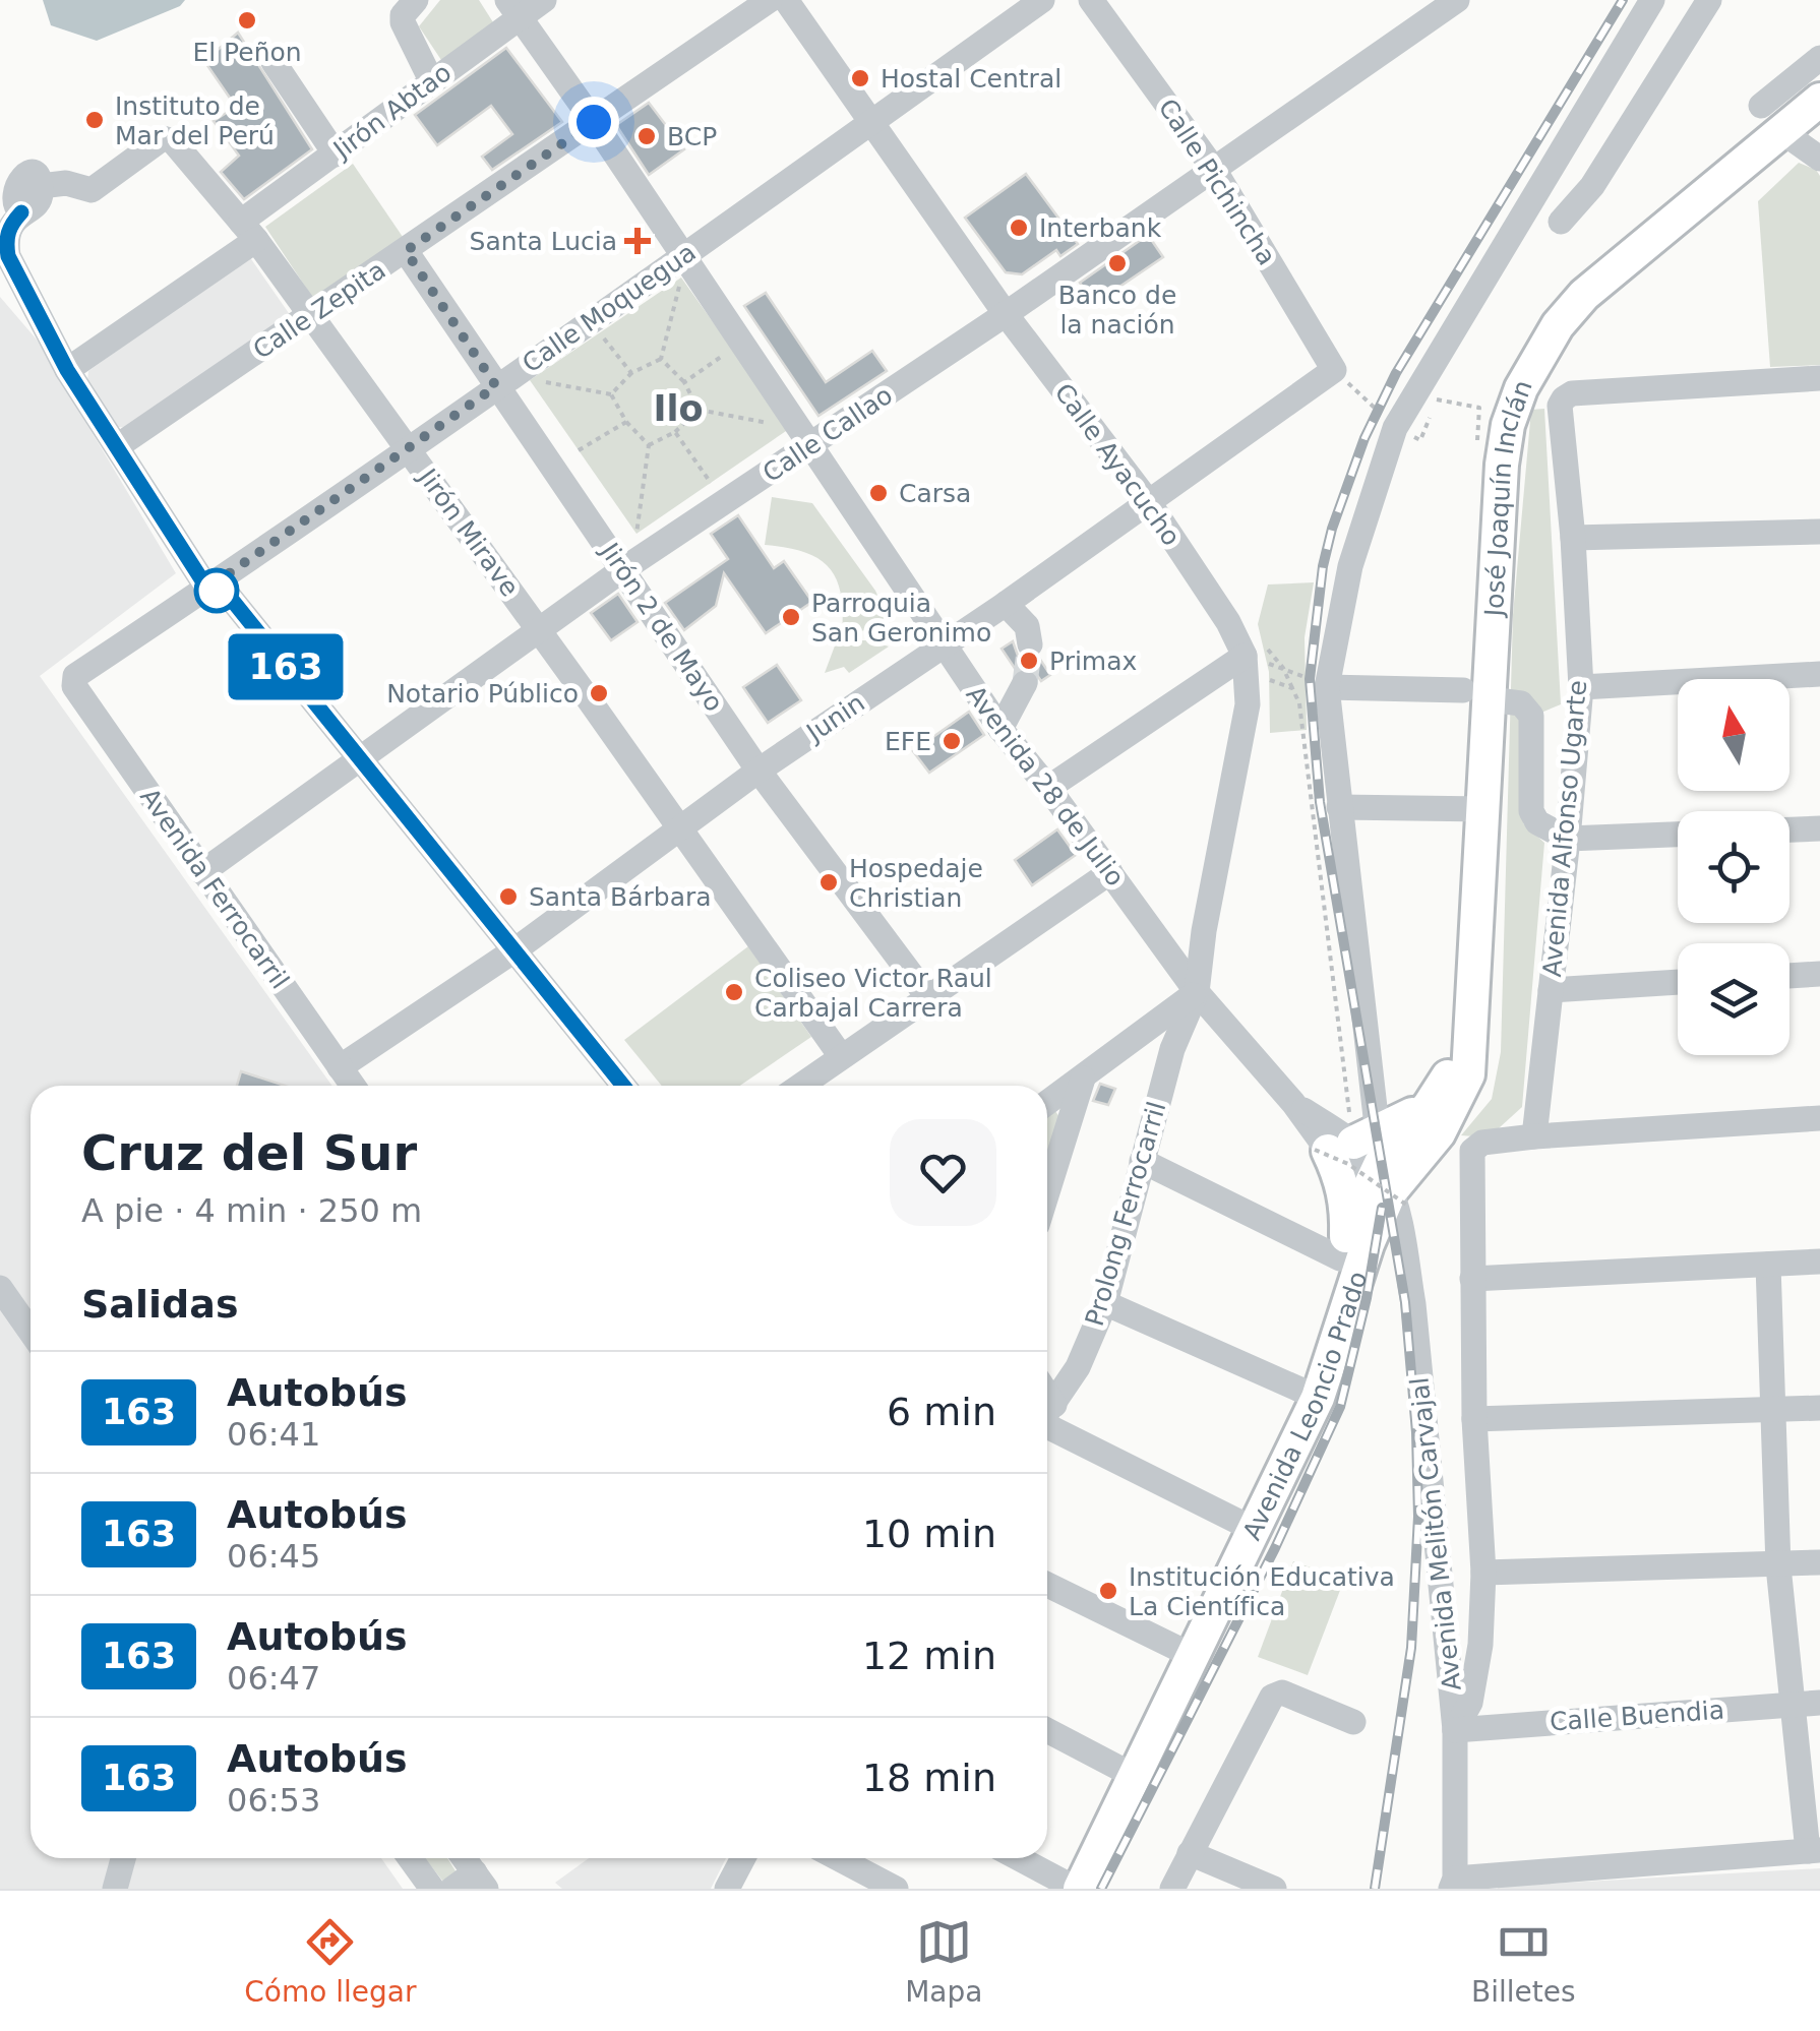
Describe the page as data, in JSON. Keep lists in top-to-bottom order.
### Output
{
  "streets": {
    "main road": ["José Joaquín Inclán", "Avenida Leoncio Prado"],
    "street": [
      "Jirón Abtao",
      "Calle Pichincha",
      "Calle Moquegua",
      "Calle Zepita",
      "Calle Callao",
      "Calle Ayacucho",
      "Jirón Mirave",
      "Jirón 2 de Mayo",
      "Junin",
      "Avenida 28 de Julio",
      "Avenida Alfonso Ugarte",
      "Avenida Ferrocarril",
      "Prolong Ferrocarril",
      "Avenida Melitón Carvajal",
      "Calle Buendia"
    ]
  },
  "crossings": [
    ["Jirón Abtao", "Jirón Mirave"],
    ["Jirón Abtao", "Avenida 28 de Julio"],
    ["Calle Pichincha", "Calle Callao"],
    ["Calle Pichincha", "Junin"],
    ["Calle Moquegua", "Calle Ayacucho"],
    ["Calle Moquegua", "Jirón Mirave"],
    ["Calle Moquegua", "Jirón 2 de Mayo"],
    ["Calle Moquegua", "Avenida 28 de Julio"],
    ["Calle Moquegua", "Avenida Ferrocarril"],
    ["Calle Zepita", "Jirón Mirave"],
    ["Calle Zepita", "Jirón 2 de Mayo"],
    ["Calle Zepita", "Avenida 28 de Julio"],
    ["Calle Callao", "Calle Ayacucho"],
    ["Calle Callao", "Jirón Mirave"],
    ["Calle Callao", "Jirón 2 de Mayo"],
    ["Calle Callao", "Avenida 28 de Julio"],
    ["Calle Callao", "Avenida Ferrocarril"],
    ["Calle Ayacucho", "Junin"],
    ["José Joaquín Inclán", "Avenida 28 de Julio"],
    ["José Joaquín Inclán", "Avenida Leoncio Prado"],
    ["José Joaquín Inclán", "Avenida Melitón Carvajal"],
    ["Jirón Mirave", "Junin"],
    ["Jirón 2 de Mayo", "Junin"],
    ["Junin", "Avenida 28 de Julio"],
    ["Junin", "Avenida Ferrocarril"],
    ["Avenida 28 de Julio", "Prolong Ferrocarril"],
    ["Avenida 28 de Julio", "Avenida Leoncio Prado"],
    ["Avenida 28 de Julio", "Avenida Melitón Carvajal"],
    ["Avenida Leoncio Prado", "Avenida Melitón Carvajal"],
    ["Avenida Melitón Carvajal", "Calle Buendia"]
  ],
  "districts": ["Ilo"],
  "places": {
    "other": [
      "El Peñon",
      "Hostal Central",
      "Instituto de Mar del Perú",
      "BCP",
      "Interbank",
      "Banco de la nación",
      "Carsa",
      "Parroquia San Geronimo",
      "Primax",
      "Notario Público",
      "EFE",
      "Hospedaje Christian",
      "Santa Bárbara",
      "Coliseo Victor Raul Carbajal Carrera",
      "Institución Educativa La Científica"
    ],
    "health": ["Santa Lucia"]
  },
  "lines": ["bus line 163"],
  "north": "top",
  "page": {
    "on_map": "163",
    "heading": [
      ["Cruz del Sur", "A pie · 4 min · 250 m"],
      "Salidas"
    ],
    "list": [
      {
        "mark": "163",
        "name": "Autobús",
        "note": "06:41",
        "value": "6 min"
      },
      {
        "mark": "163",
        "name": "Autobús",
        "note": "06:45",
        "value": "10 min"
      },
      {
        "mark": "163",
        "name": "Autobús",
        "note": "06:47",
        "value": "12 min"
      },
      {
        "mark": "163",
        "name": "Autobús",
        "note": "06:53",
        "value": "18 min"
      }
    ],
    "tabs": ["Cómo llegar", "Mapa", "Billetes"]
  }
}
